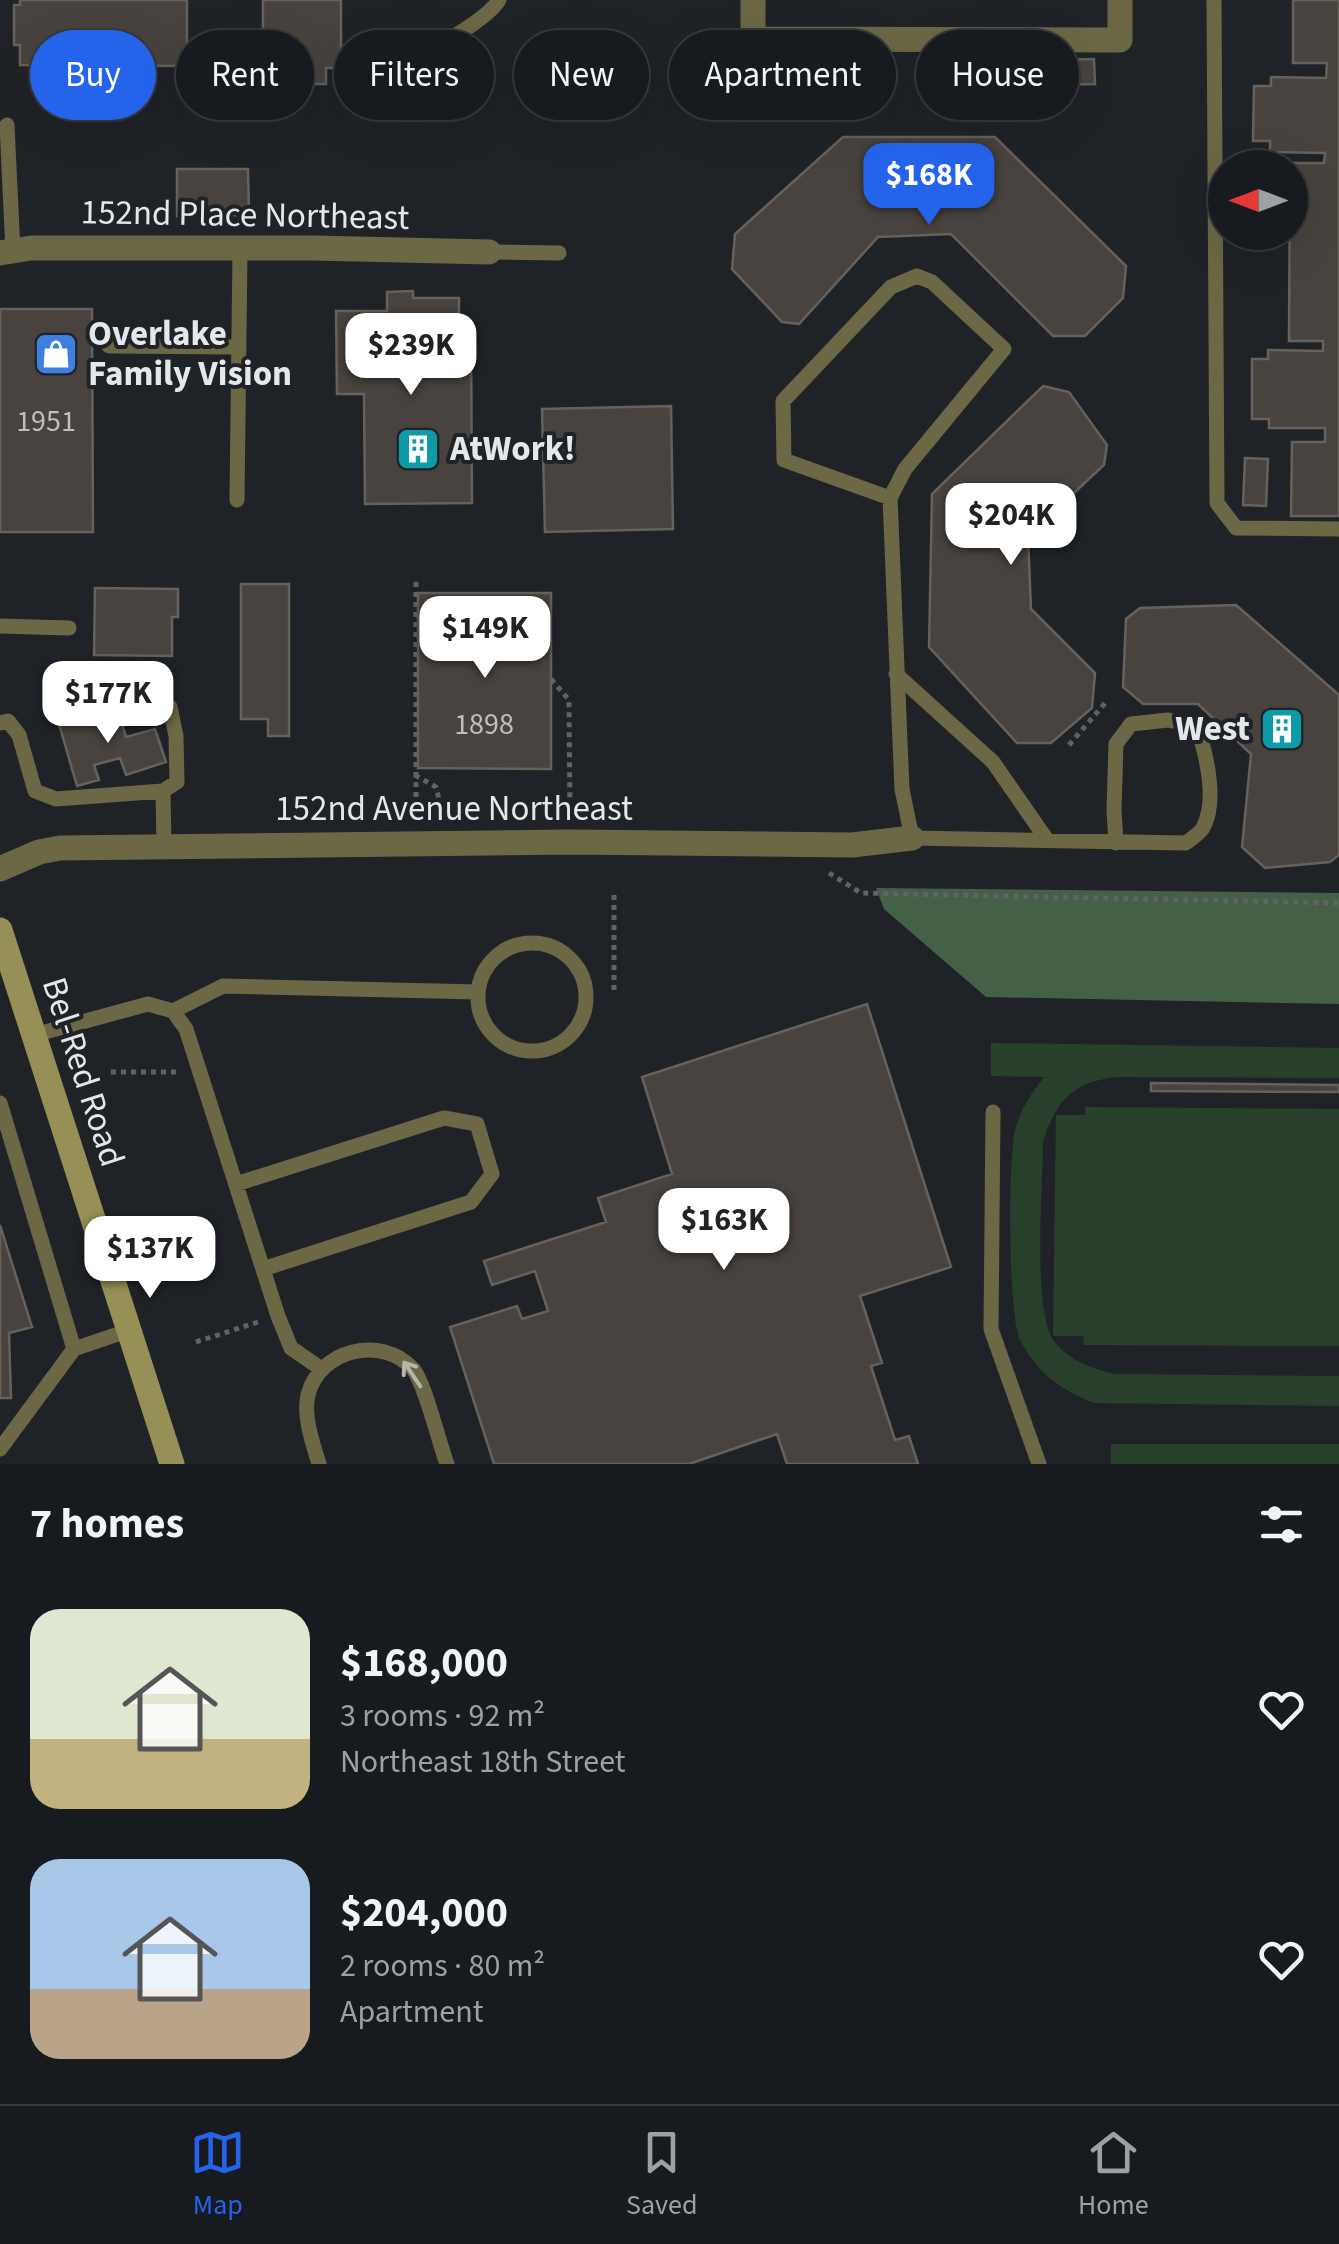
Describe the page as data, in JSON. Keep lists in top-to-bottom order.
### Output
{
  "streets": {
    "main road": ["Bel-Red Road"],
    "street": ["152nd Place Northeast", "152nd Avenue Northeast"]
  },
  "places": {
    "shop": ["Overlake Family Vision"],
    "building": ["AtWork!", "West"]
  },
  "house_numbers": ["1951", "1898"],
  "north": "left",
  "page": {
    "chip": [
      "Buy",
      "Rent",
      "Filters",
      "New",
      "Apartment",
      "House"
    ],
    "price": [
      "$168K",
      "$239K",
      "$204K",
      "$149K",
      "$177K",
      "$163K",
      "$137K"
    ],
    "heading": "7 homes",
    "list": [
      {
        "name": "$168,000",
        "note": "3 rooms · 92 m² · Northeast 18th Street"
      },
      {
        "name": "$204,000",
        "note": "2 rooms · 80 m² · Apartment"
      }
    ],
    "tabs": ["Map", "Saved", "Home"]
  }
}
